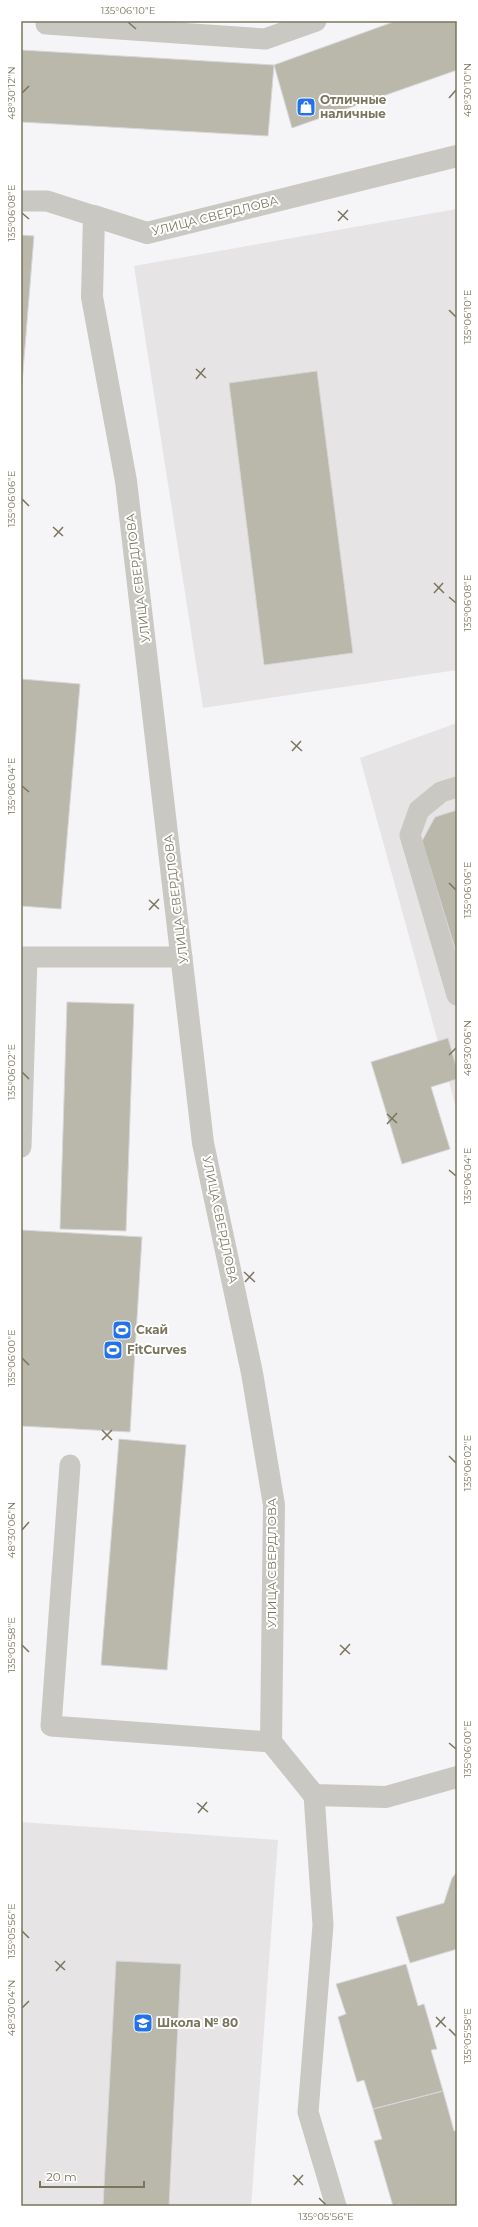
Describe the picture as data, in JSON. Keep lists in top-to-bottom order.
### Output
{
  "streets": {
    "street": ["УЛИЦА СВЕРДЛОВА"]
  },
  "places": {
    "shop": ["Отличные наличные"],
    "sports": ["Скай", "FitCurves"],
    "school or university": ["Школа № 80"]
  },
  "scale_bar": "20 m",
  "coordinates": [
    "135°06'10\"E",
    "48°30'10\"N",
    "48°30'12\"N",
    "135°06'08\"E",
    "135°06'06\"E",
    "135°06'04\"E",
    "48°30'06\"N",
    "135°06'02\"E",
    "135°06'00\"E",
    "135°05'58\"E",
    "135°05'56\"E",
    "48°30'04\"N"
  ]
}
